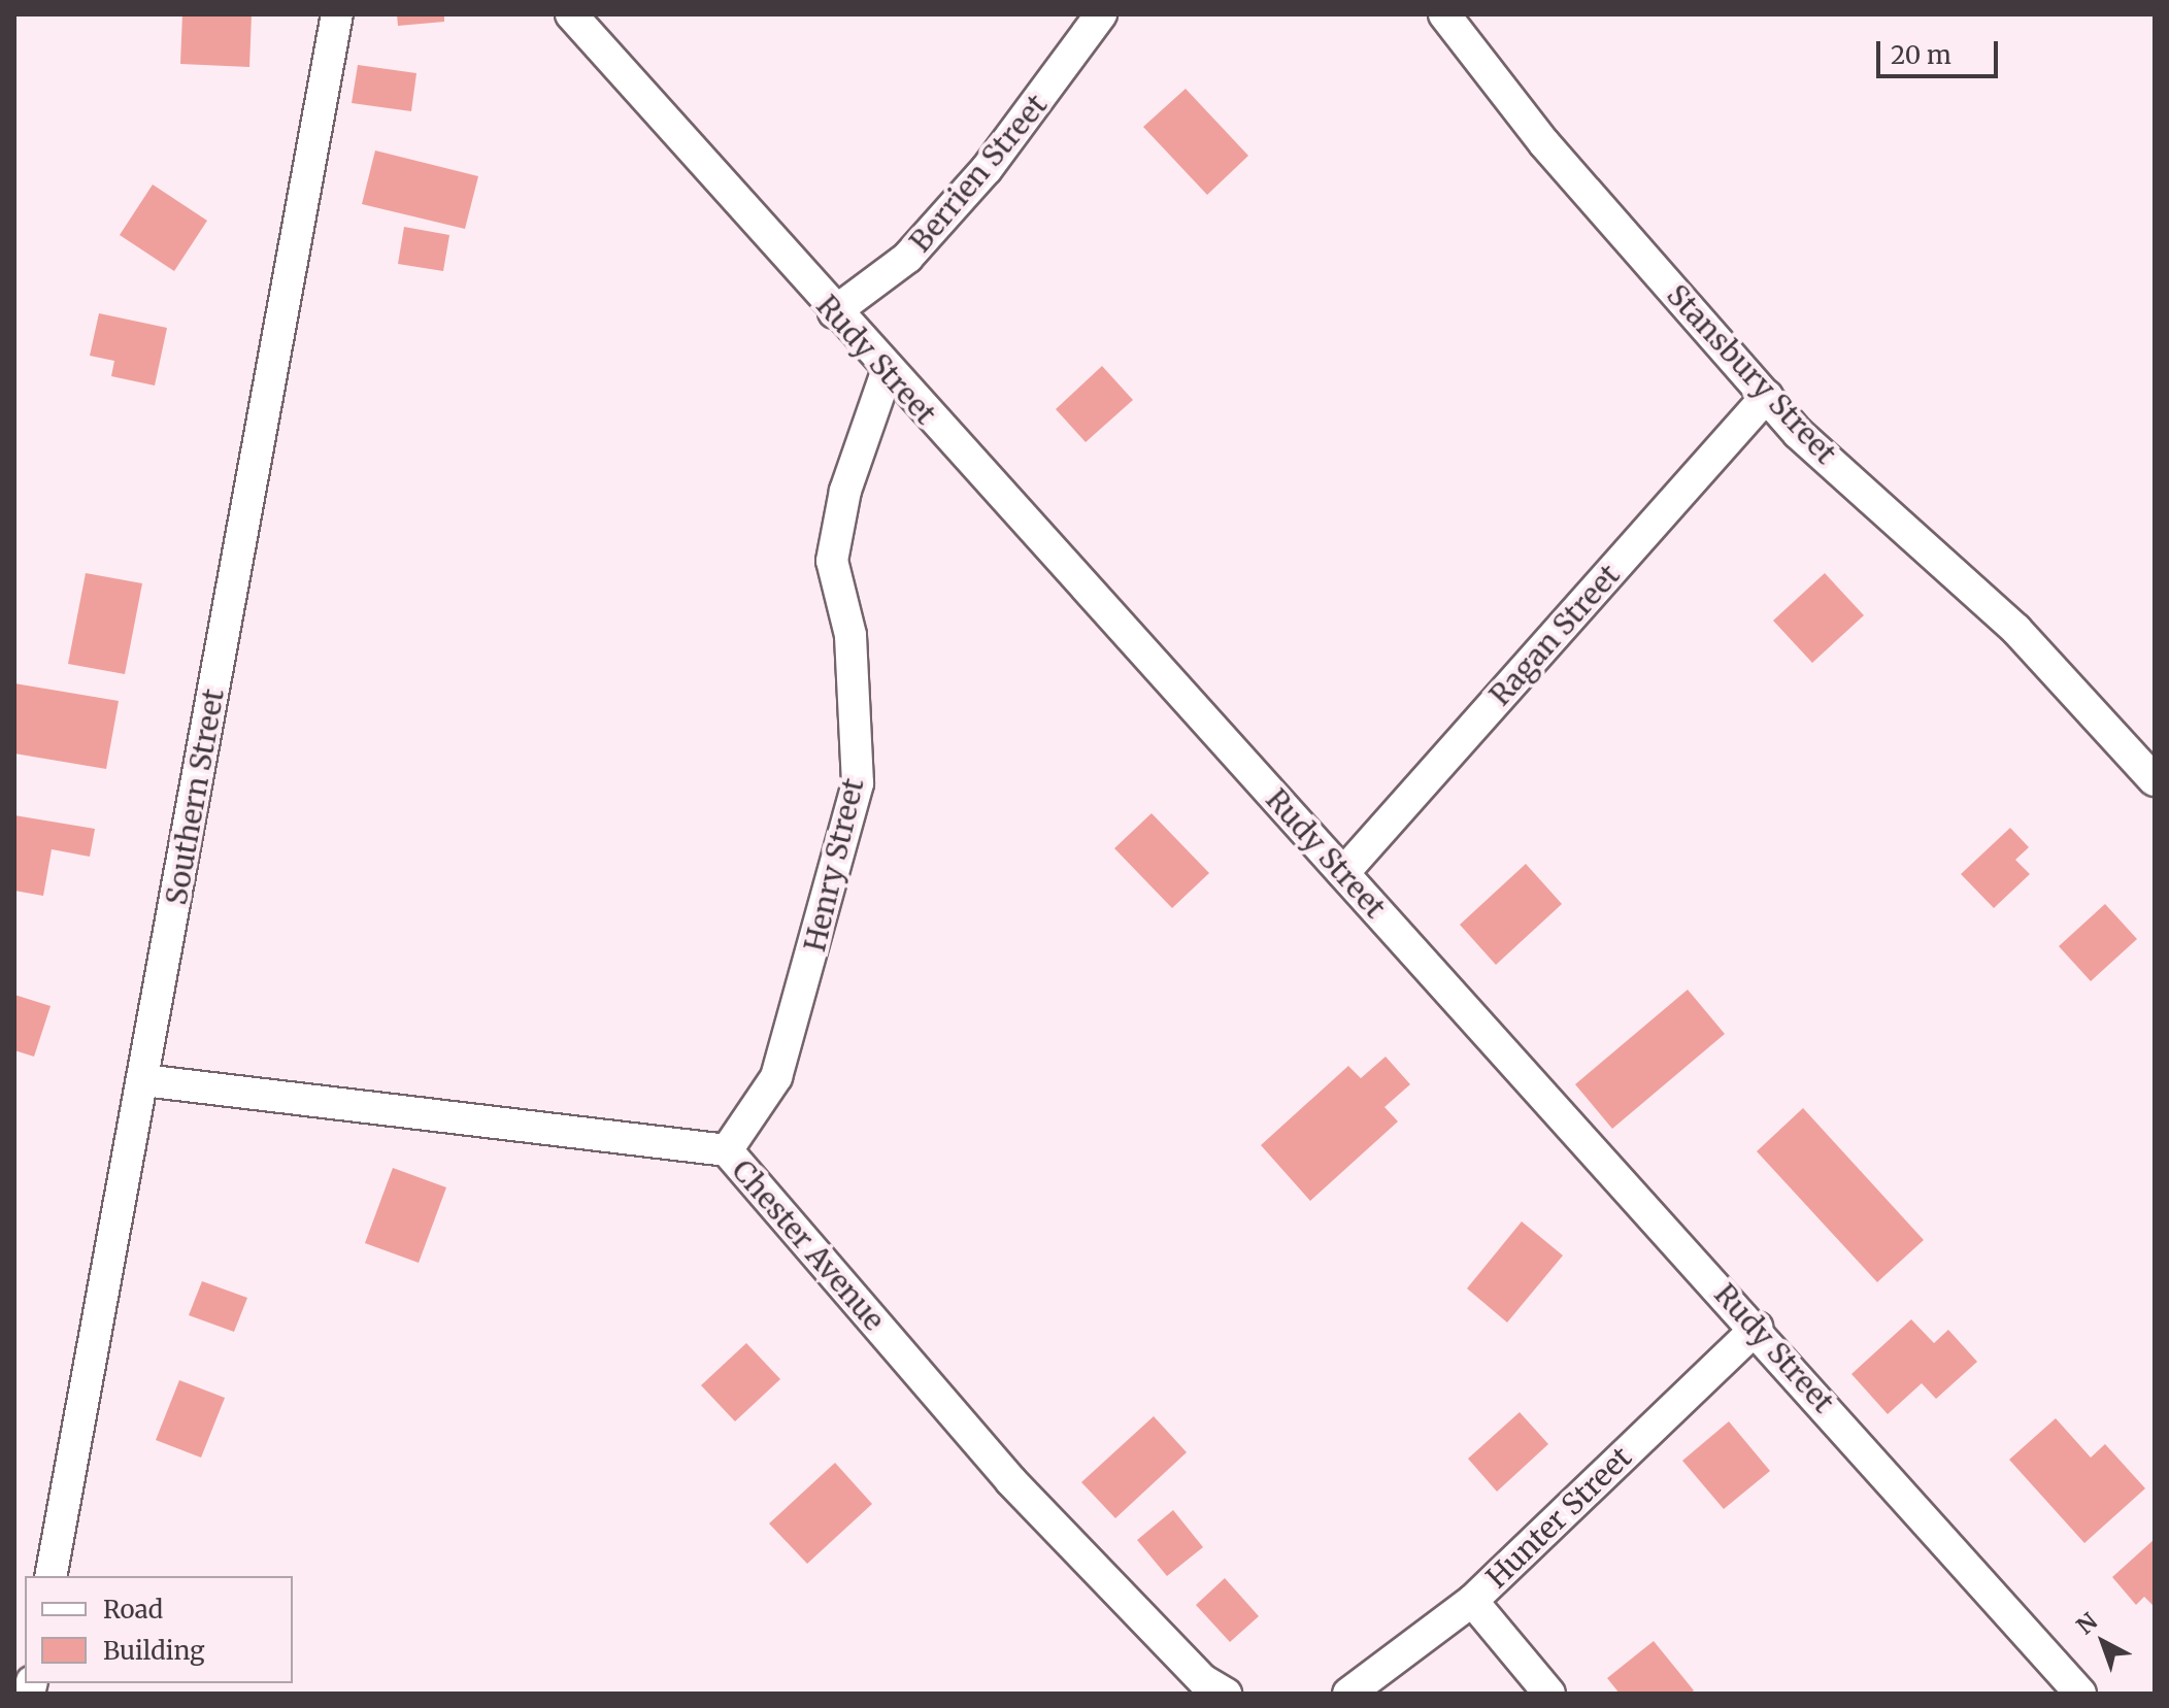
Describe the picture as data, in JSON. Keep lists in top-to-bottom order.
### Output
{
  "streets": {
    "street": [
      "Berrien Street",
      "Rudy Street",
      "Stansbury Street",
      "Ragan Street",
      "Southern Street",
      "Henry Street",
      "Chester Avenue",
      "Hunter Street"
    ]
  },
  "crossings": [
    ["Berrien Street", "Rudy Street"],
    ["Rudy Street", "Ragan Street"],
    ["Rudy Street", "Henry Street"],
    ["Rudy Street", "Hunter Street"],
    ["Stansbury Street", "Ragan Street"],
    ["Southern Street", "Chester Avenue"],
    ["Henry Street", "Chester Avenue"]
  ],
  "legend": ["Road", "Building"],
  "scale_bar": "20 m",
  "north": "top left"
}
